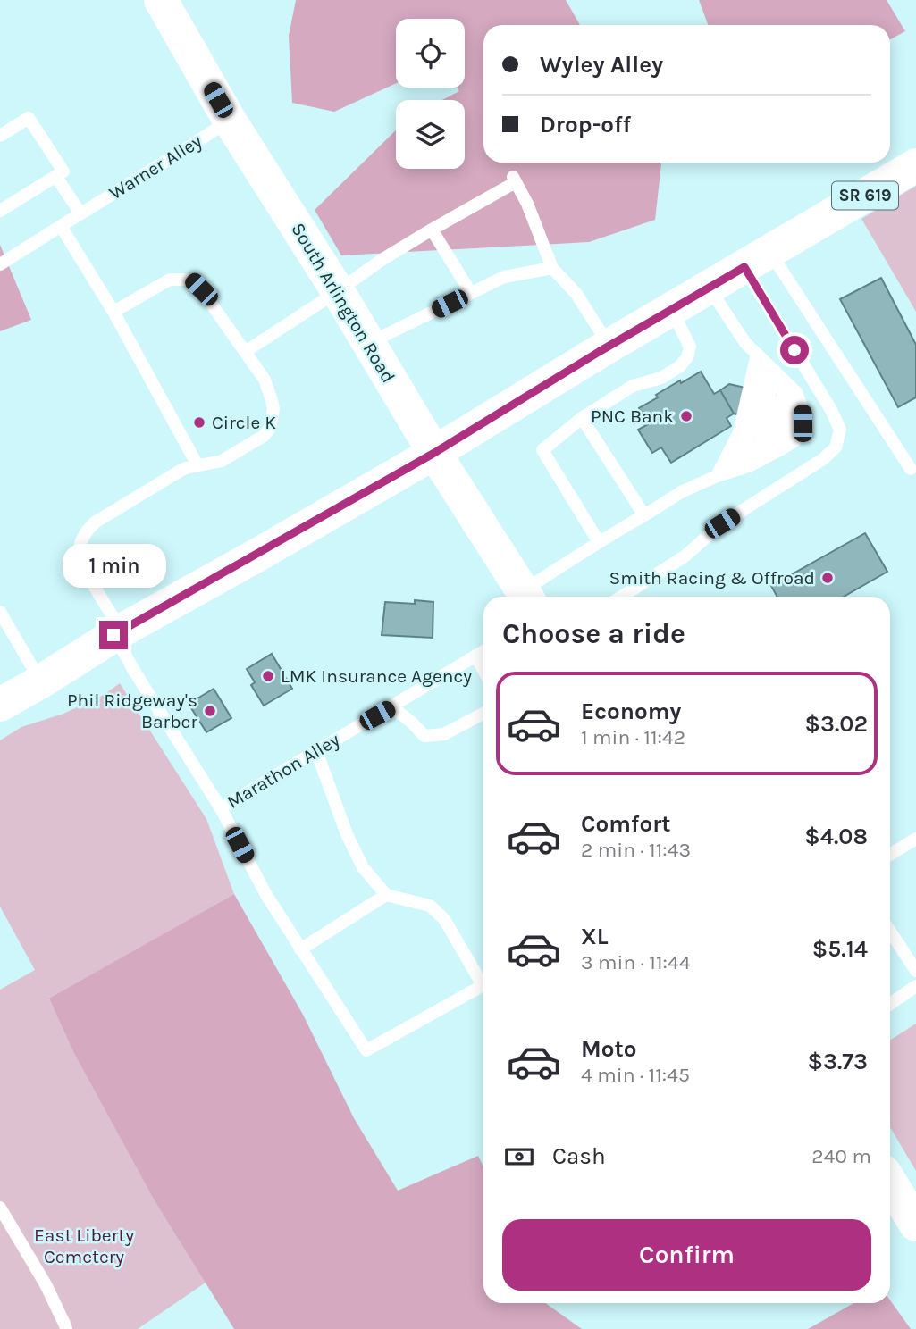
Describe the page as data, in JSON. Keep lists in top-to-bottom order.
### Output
{
  "streets": {
    "main road": ["SR 619", "South Arlington Road"],
    "lane": ["Warner Alley", "Marathon Alley"]
  },
  "crossings": [
    ["Warner Alley", "South Arlington Road"],
    ["SR 619", "South Arlington Road"],
    ["SR 619", "Marathon Alley"]
  ],
  "parks": ["East Liberty Cemetery"],
  "places": [
    "PNC Bank",
    "Circle K",
    "Smith Racing & Offroad",
    "LMK Insurance Agency",
    "Phil Ridgeway's Barber"
  ],
  "page": {
    "banner": ["Wyley Alley", "Drop-off"],
    "bubble": "1 min",
    "heading": "Choose a ride",
    "list": [
      {
        "name": "Economy",
        "note": "1 min · 11:42",
        "value": "$3.02"
      },
      {
        "name": "Comfort",
        "note": "2 min · 11:43",
        "value": "$4.08"
      },
      {
        "name": "XL",
        "note": "3 min · 11:44",
        "value": "$5.14"
      },
      {
        "name": "Moto",
        "note": "4 min · 11:45",
        "value": "$3.73"
      }
    ],
    "pay": ["Cash", "240 m"],
    "buttons": "Confirm"
  }
}
